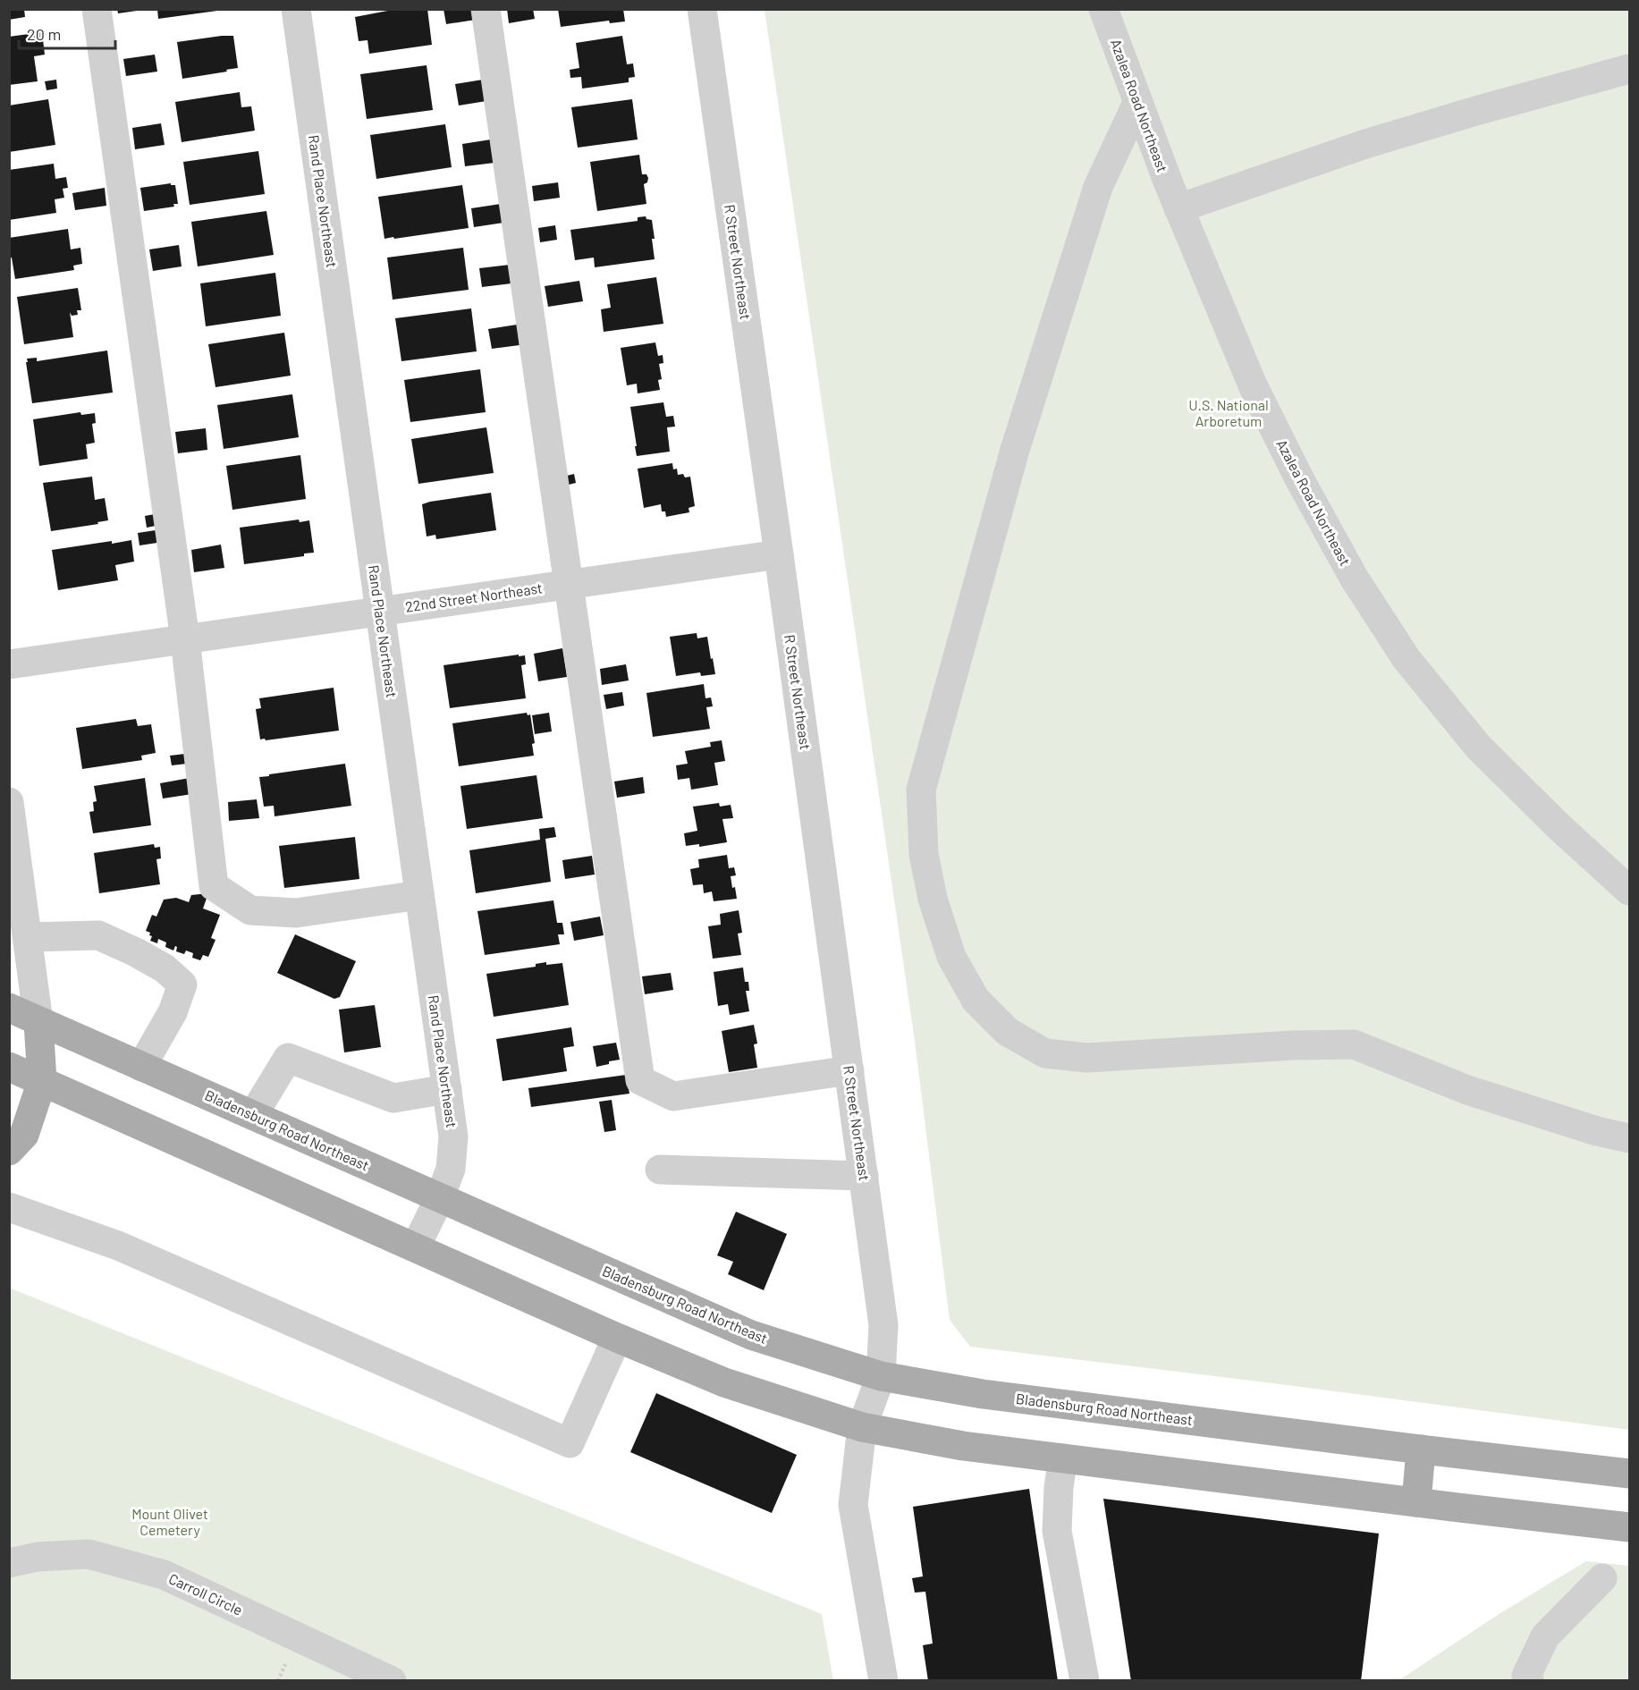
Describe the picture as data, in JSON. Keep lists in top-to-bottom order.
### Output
{
  "streets": {
    "main road": ["Bladensburg Road Northeast"],
    "street": [
      "Azalea Road Northeast",
      "Rand Place Northeast",
      "R Street Northeast",
      "22nd Street Northeast",
      "Carroll Circle"
    ]
  },
  "crossings": [
    ["Rand Place Northeast", "22nd Street Northeast"],
    ["Rand Place Northeast", "Bladensburg Road Northeast"],
    ["R Street Northeast", "22nd Street Northeast"],
    ["R Street Northeast", "Bladensburg Road Northeast"]
  ],
  "parks": ["U.S. National Arboretum", "Mount Olivet Cemetery"],
  "scale_bar": "20 m"
}
